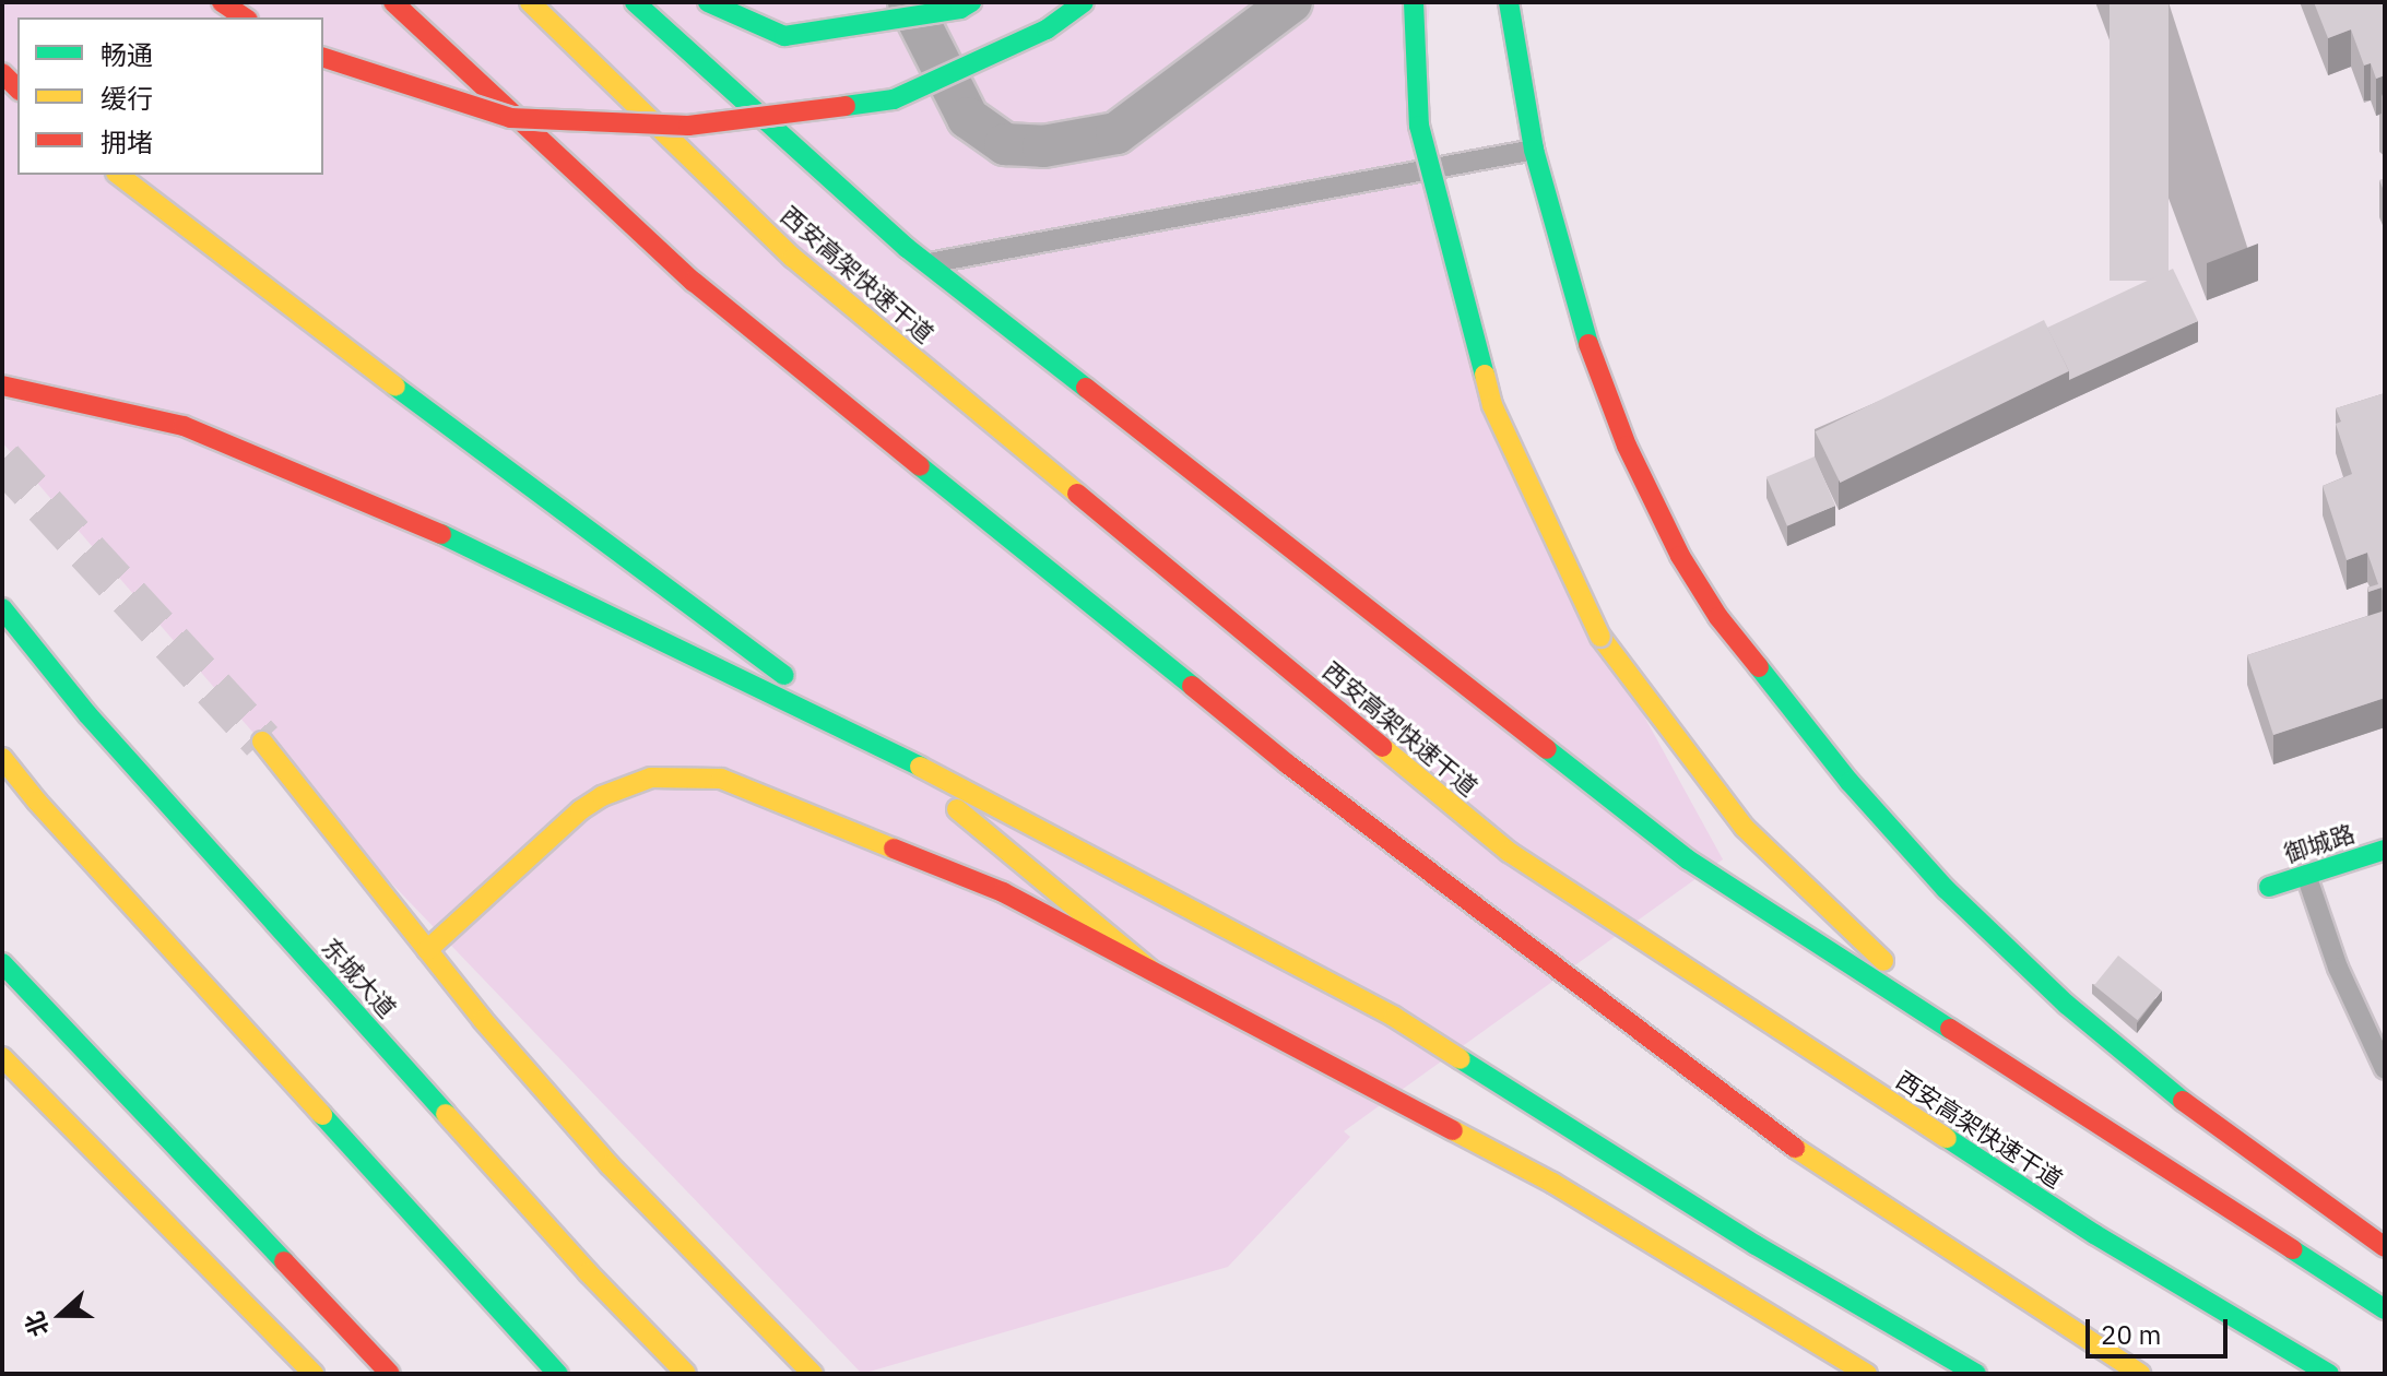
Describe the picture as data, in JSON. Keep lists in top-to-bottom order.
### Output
{
  "streets": {
    "main road": ["西安高架快速干道", "御城路", "东城大道"]
  },
  "legend": ["畅通", "缓行", "拥堵"],
  "scale_bar": "20 m",
  "north": "left"
}
